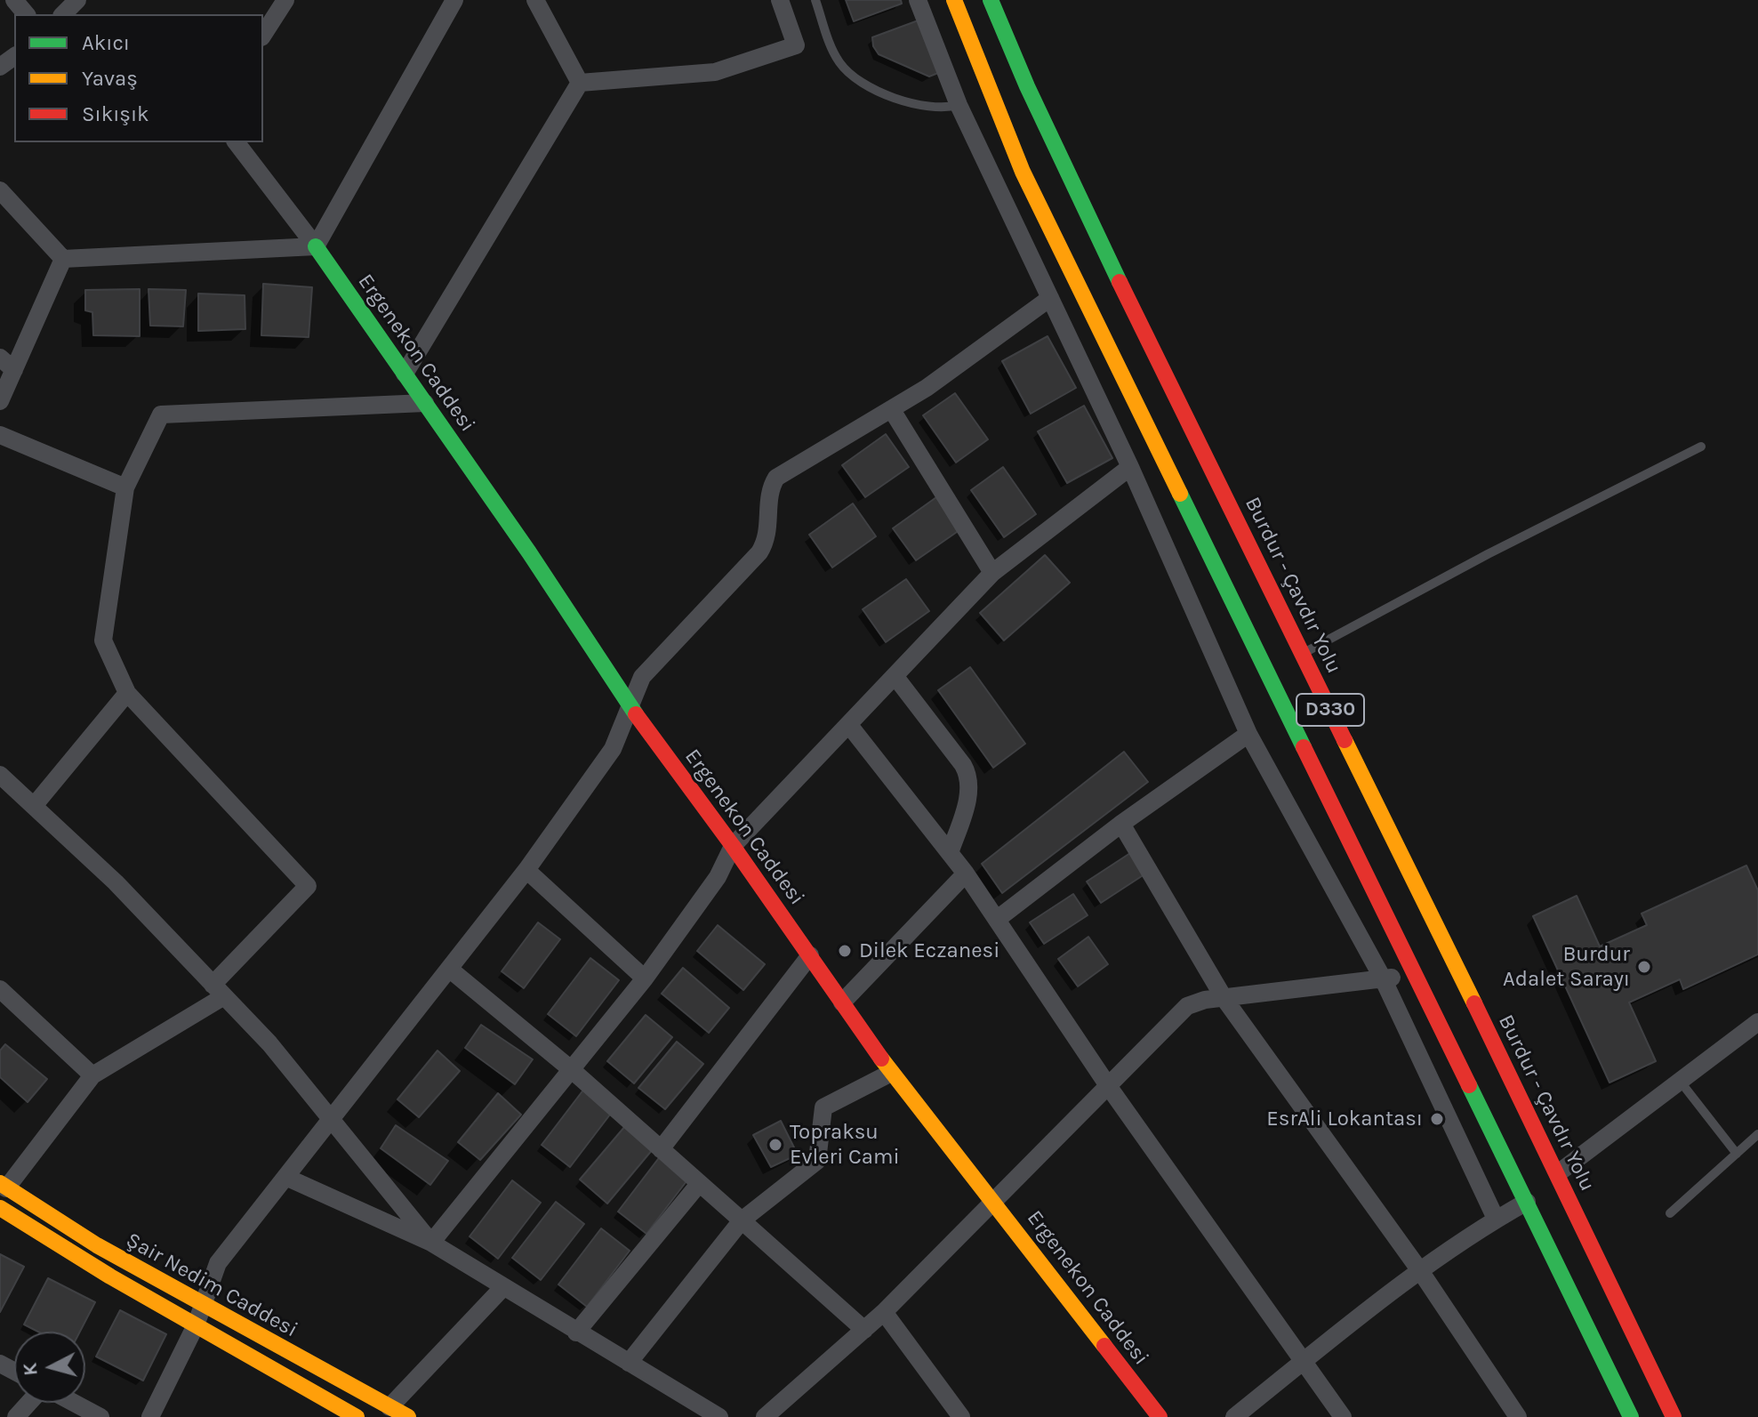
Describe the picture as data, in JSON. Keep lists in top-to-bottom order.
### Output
{
  "streets": {
    "main road": [
      "Ergenekon Caddesi",
      "Burdur - Çavdır Yolu",
      "D330",
      "Şair Nedim Caddesi"
    ]
  },
  "places": [
    "Dilek Eczanesi",
    "Burdur Adalet Sarayı",
    "EsrAli Lokantası",
    "Topraksu Evleri Cami"
  ],
  "legend": ["Akıcı", "Yavaş", "Sıkışık"],
  "north": "left"
}
